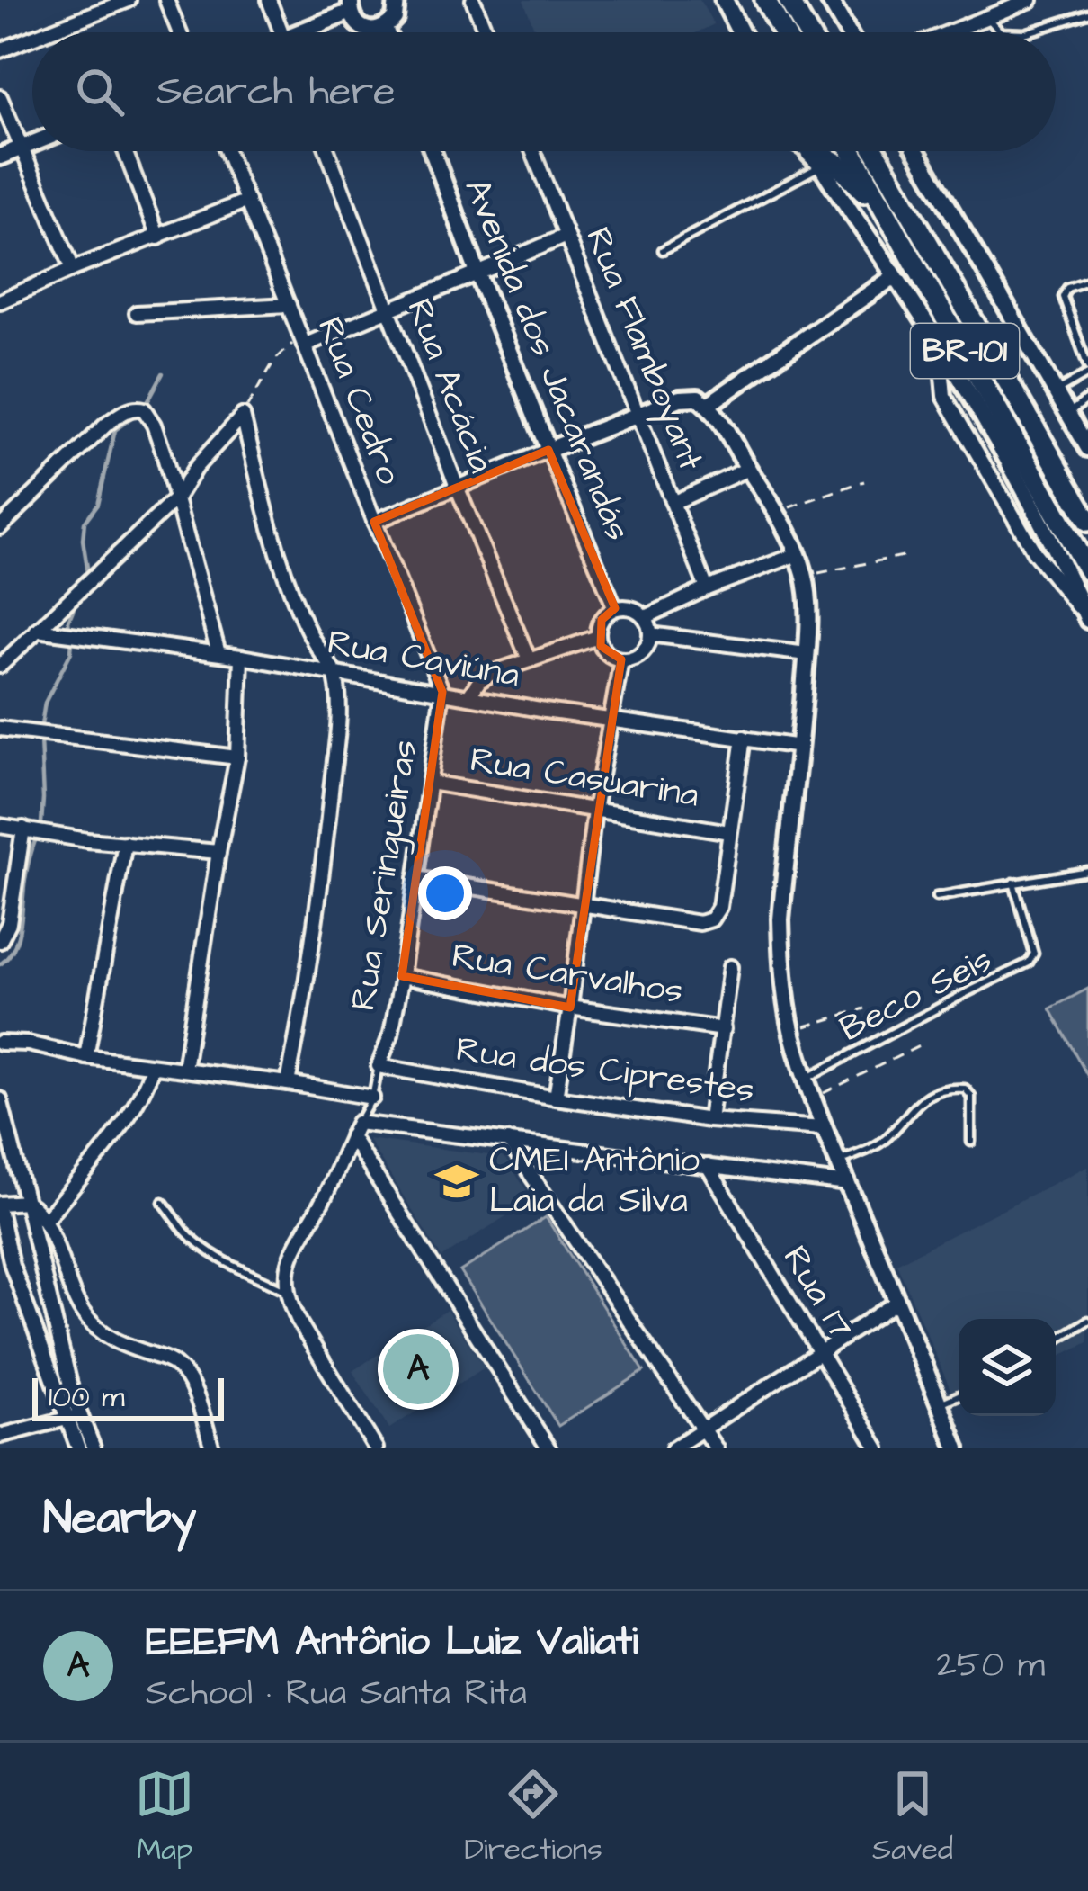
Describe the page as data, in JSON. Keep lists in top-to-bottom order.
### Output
{
  "streets": {
    "main road": ["BR-101"],
    "street": [
      "Rua Flamboyant",
      "Avenida dos Jacarandás",
      "Rua Acácia",
      "Rua Cedro",
      "Rua Caviúna",
      "Rua Casuarina",
      "Rua Seringueiras",
      "Rua Carvalhos",
      "Rua dos Ciprestes",
      "Rua 17"
    ],
    "lane": ["Beco Seis"]
  },
  "crossings": [
    ["Rua Cedro", "Rua Caviúna"],
    ["Rua Cedro", "Rua Seringueiras"],
    ["Rua Caviúna", "Rua Seringueiras"],
    ["Rua Casuarina", "Rua Seringueiras"],
    ["Rua Seringueiras", "Rua Carvalhos"],
    ["Rua Seringueiras", "Rua dos Ciprestes"]
  ],
  "places": {
    "school or university": ["CMEI Antônio Laia da Silva"]
  },
  "scale_bar": "100 m",
  "page": {
    "search": "Search here",
    "pins": "A",
    "scale": "100 m",
    "heading": "Nearby",
    "list": [
      {
        "mark": "A",
        "name": "EEEFM Antônio Luiz Valiati",
        "note": "School · Rua Santa Rita",
        "value": "250 m"
      }
    ],
    "nav": ["Map", "Directions", "Saved"]
  }
}
